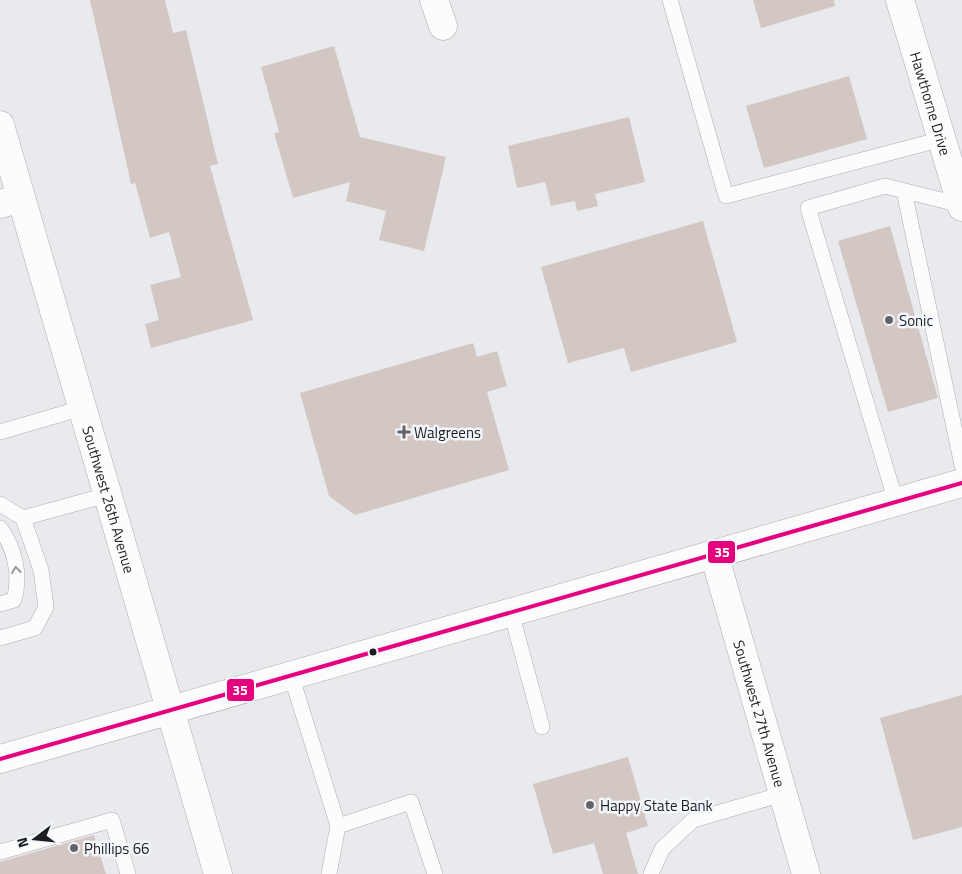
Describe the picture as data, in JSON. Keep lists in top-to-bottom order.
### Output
{
  "streets": {
    "main road": ["Hawthorne Drive", "Southwest 26th Avenue", "Southwest 27th Avenue"]
  },
  "places": {
    "other": ["Sonic", "Happy State Bank", "Phillips 66"],
    "health": ["Walgreens"]
  },
  "lines": ["transit line 35"],
  "north": "left"
}
